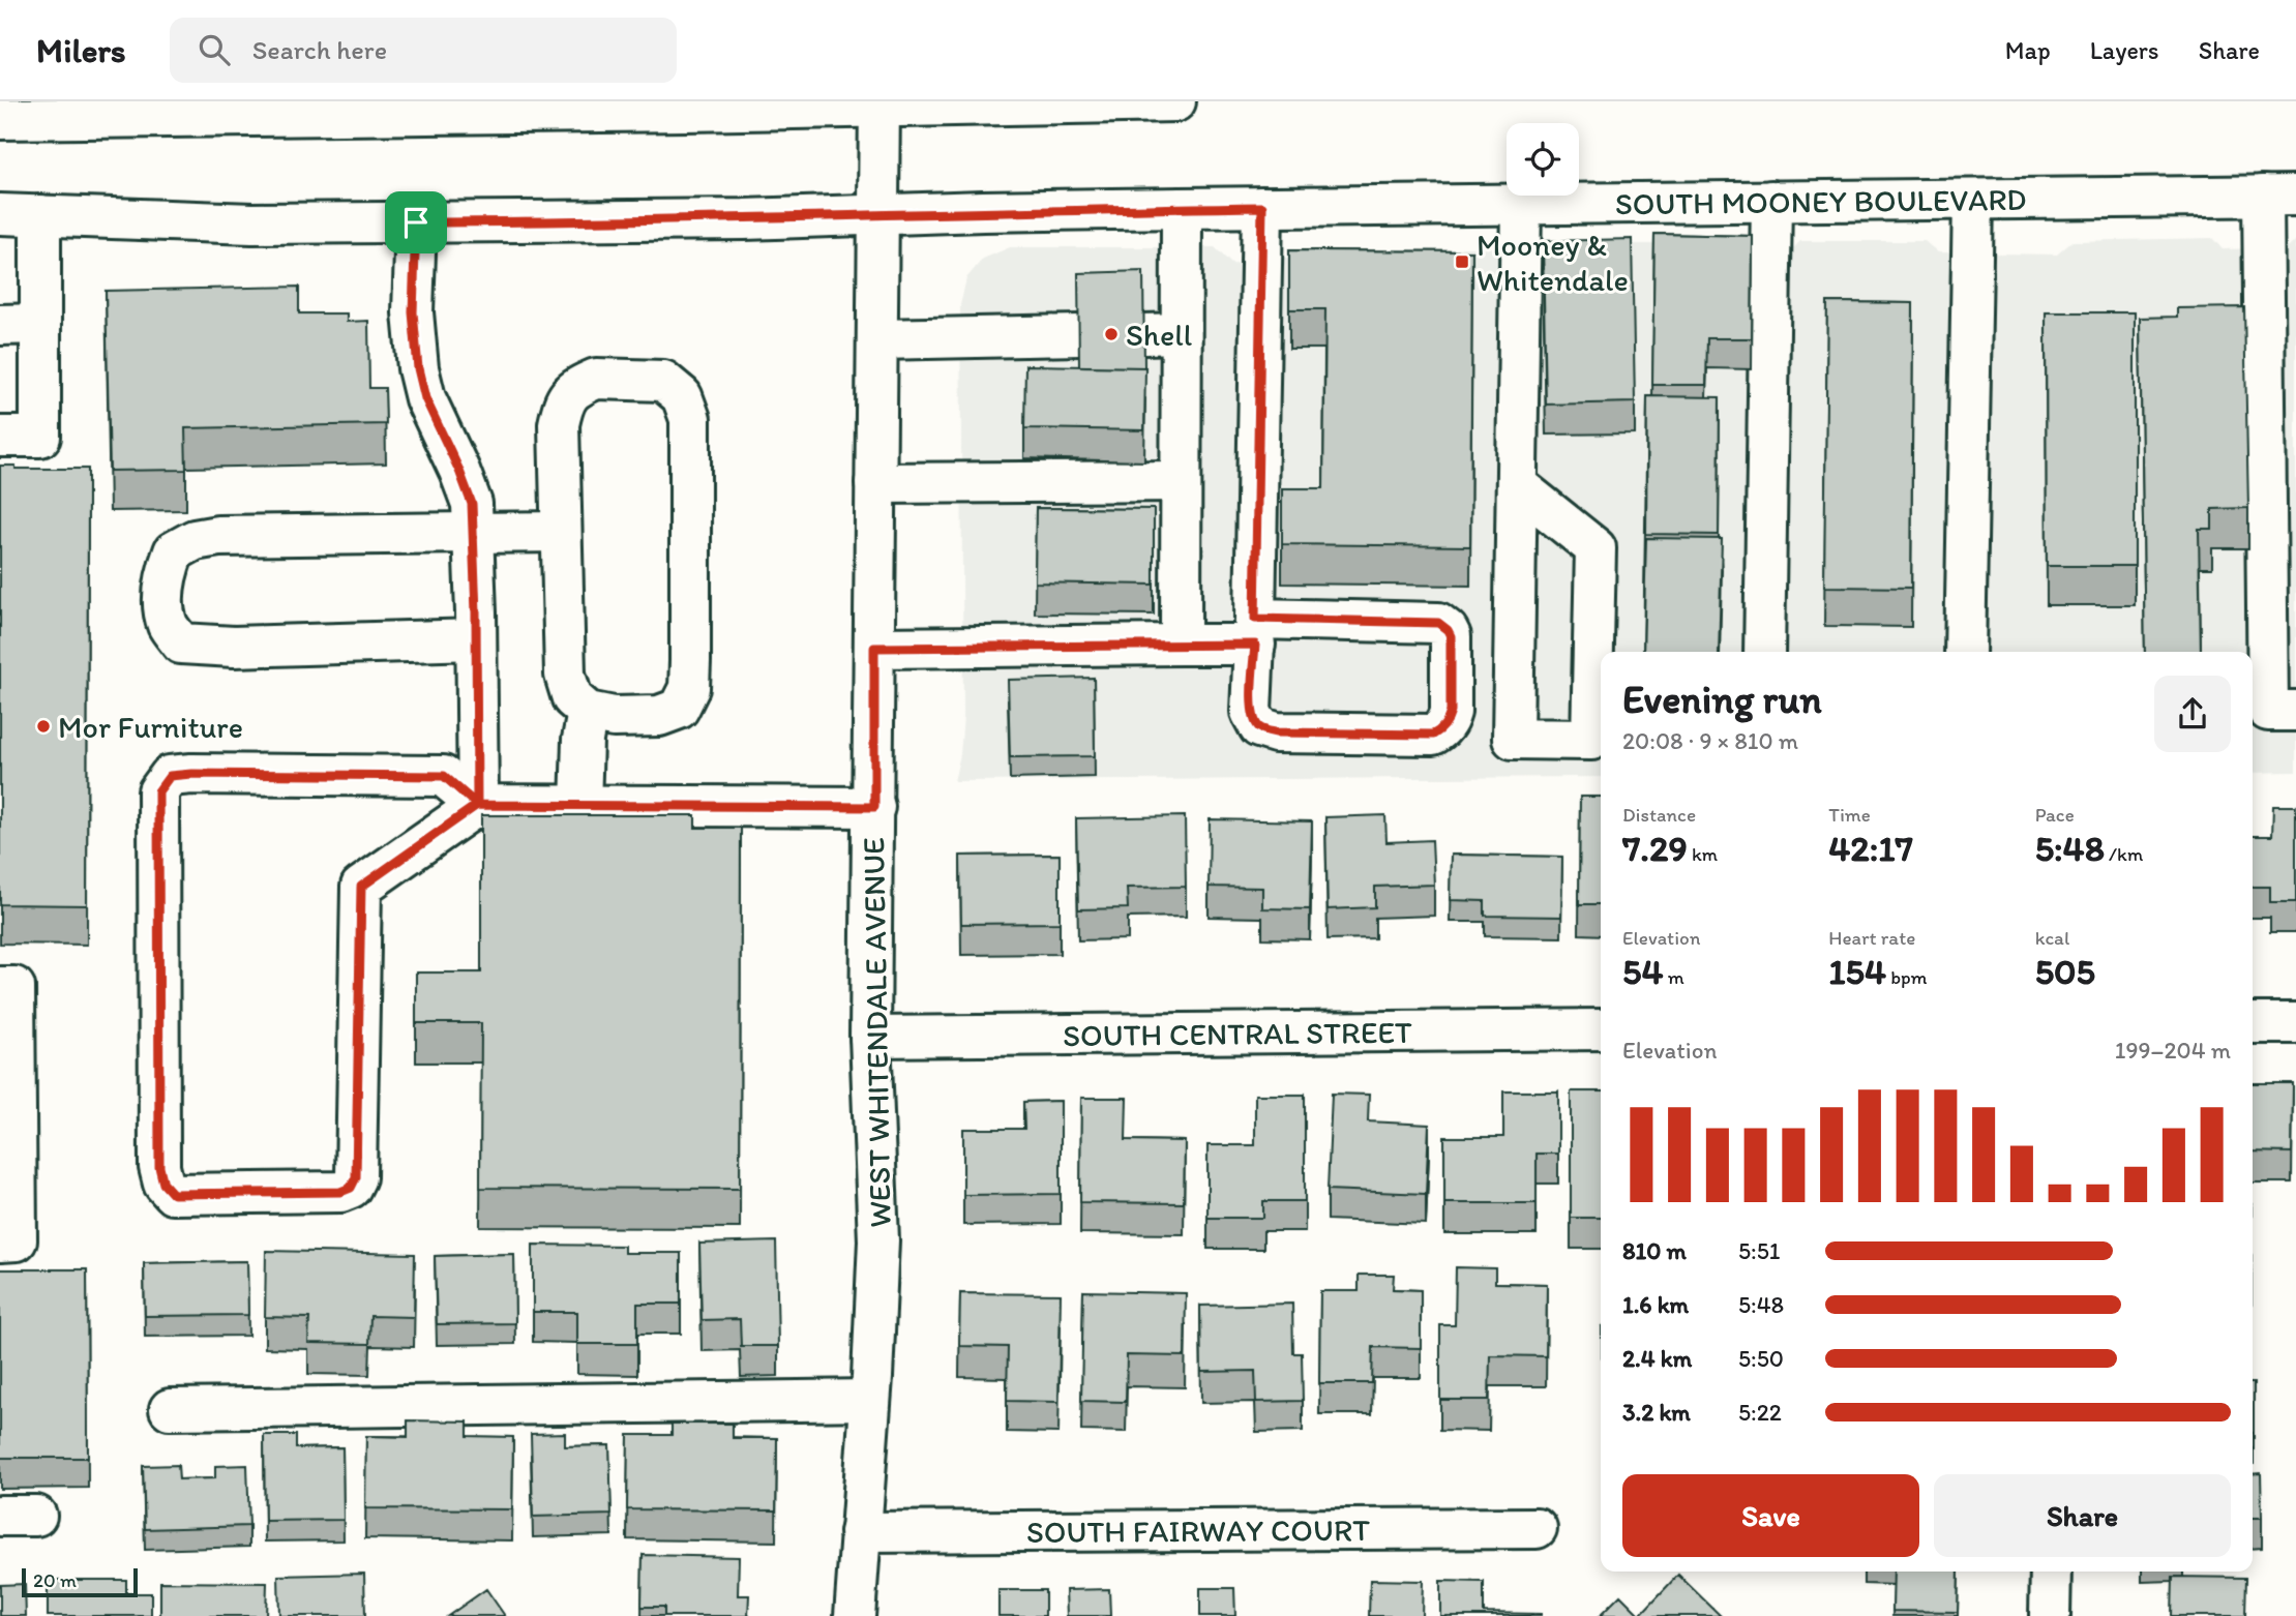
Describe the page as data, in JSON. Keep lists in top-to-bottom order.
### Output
{
  "streets": {
    "main road": [
      "SOUTH MOONEY BOULEVARD",
      "WEST WHITENDALE AVENUE",
      "SOUTH CENTRAL STREET",
      "SOUTH FAIRWAY COURT"
    ]
  },
  "crossings": [
    ["SOUTH MOONEY BOULEVARD", "WEST WHITENDALE AVENUE"],
    ["WEST WHITENDALE AVENUE", "SOUTH CENTRAL STREET"],
    ["WEST WHITENDALE AVENUE", "SOUTH FAIRWAY COURT"]
  ],
  "places": {
    "transit": ["Mooney & Whitendale"],
    "other": ["Shell", "Mor Furniture"]
  },
  "scale_bar": "20 m",
  "page": {
    "header": "Milers",
    "search": "Search here",
    "nav": ["Map", "Layers", "Share"],
    "heading": ["Evening run", "20:08 · 9 × 810 m"],
    "stats": [
      ["Distance", "7.29 km"],
      ["Time", "42:17"],
      ["Pace", "5:48 /km"],
      ["Elevation", "54 m"],
      ["Heart rate", "154 bpm"],
      ["kcal", "505"]
    ],
    "chart": ["Elevation", "199–204 m"],
    "list": [
      {
        "name": "810 m",
        "note": "5:51"
      },
      {
        "name": "1.6 km",
        "note": "5:48"
      },
      {
        "name": "2.4 km",
        "note": "5:50"
      },
      {
        "name": "3.2 km",
        "note": "5:22"
      }
    ],
    "buttons": ["Save", "Share"],
    "scale": "20 m"
  }
}
